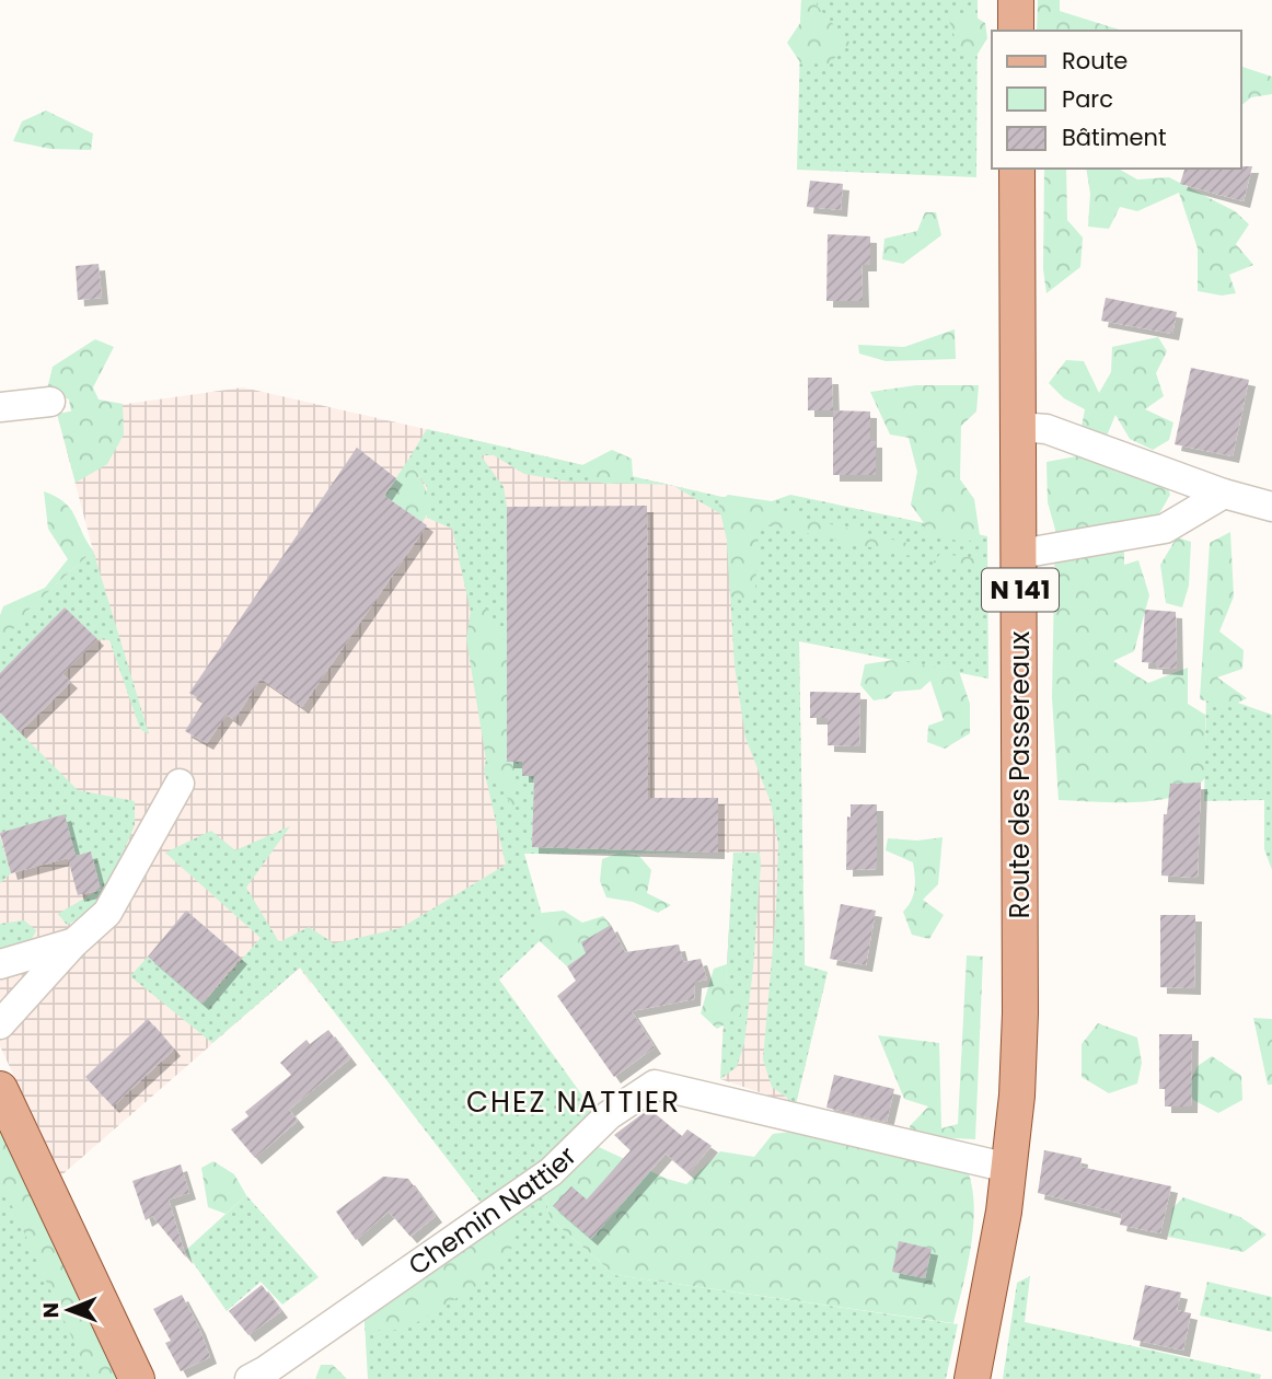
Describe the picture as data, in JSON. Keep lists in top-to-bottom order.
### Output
{
  "streets": {
    "main road": ["N 141", "Route des Passereaux"],
    "street": ["Chemin Nattier"]
  },
  "crossings": [
    ["Route des Passereaux", "Chemin Nattier"]
  ],
  "districts": ["CHEZ NATTIER"],
  "legend": ["Route", "Parc", "Bâtiment"],
  "north": "left"
}
